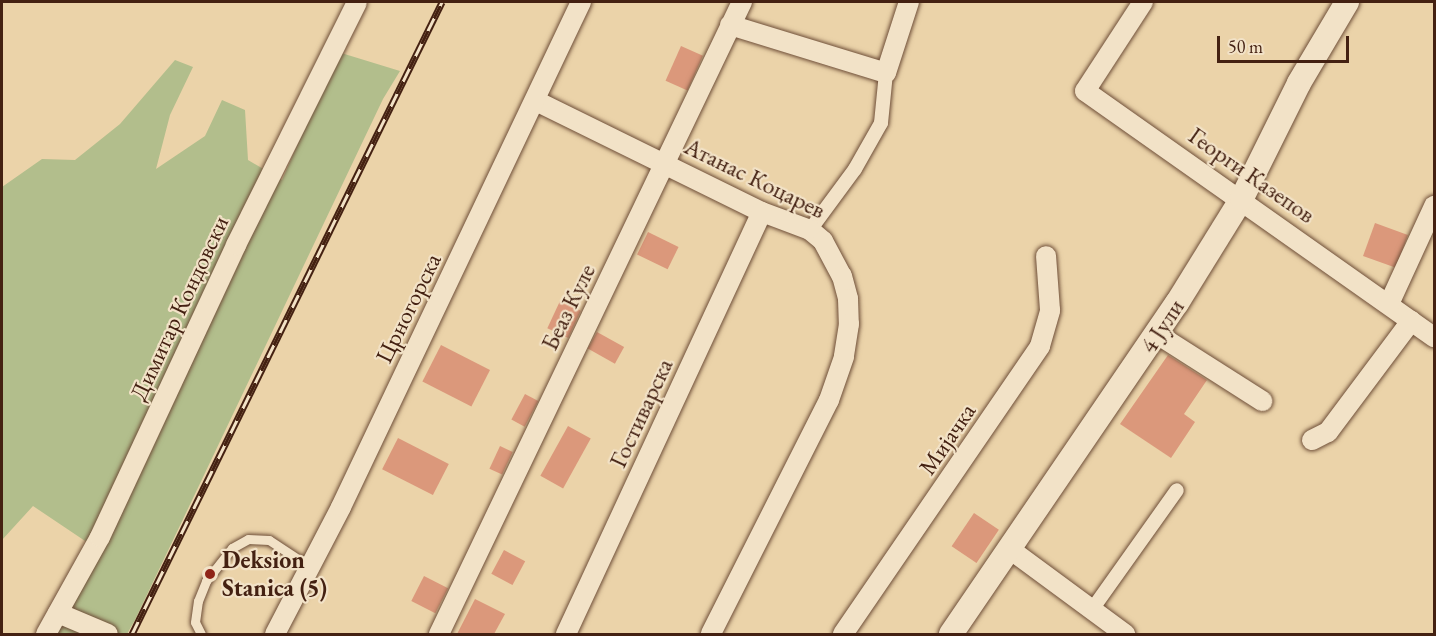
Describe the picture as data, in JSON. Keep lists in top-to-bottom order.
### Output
{
  "streets": {
    "street": [
      "Георги Казепов",
      "Атанас Коцарев",
      "Беаз Куле",
      "Димитар Кондовски",
      "Црногорска",
      "4 Јули",
      "Гостиварска",
      "Мијачка"
    ]
  },
  "crossings": [
    ["Георги Казепов", "4 Јули"],
    ["Атанас Коцарев", "Беаз Куле"],
    ["Атанас Коцарев", "Црногорска"],
    ["Атанас Коцарев", "Гостиварска"]
  ],
  "places": ["Deksion Stanica (5)"],
  "scale_bar": "50 m"
}
